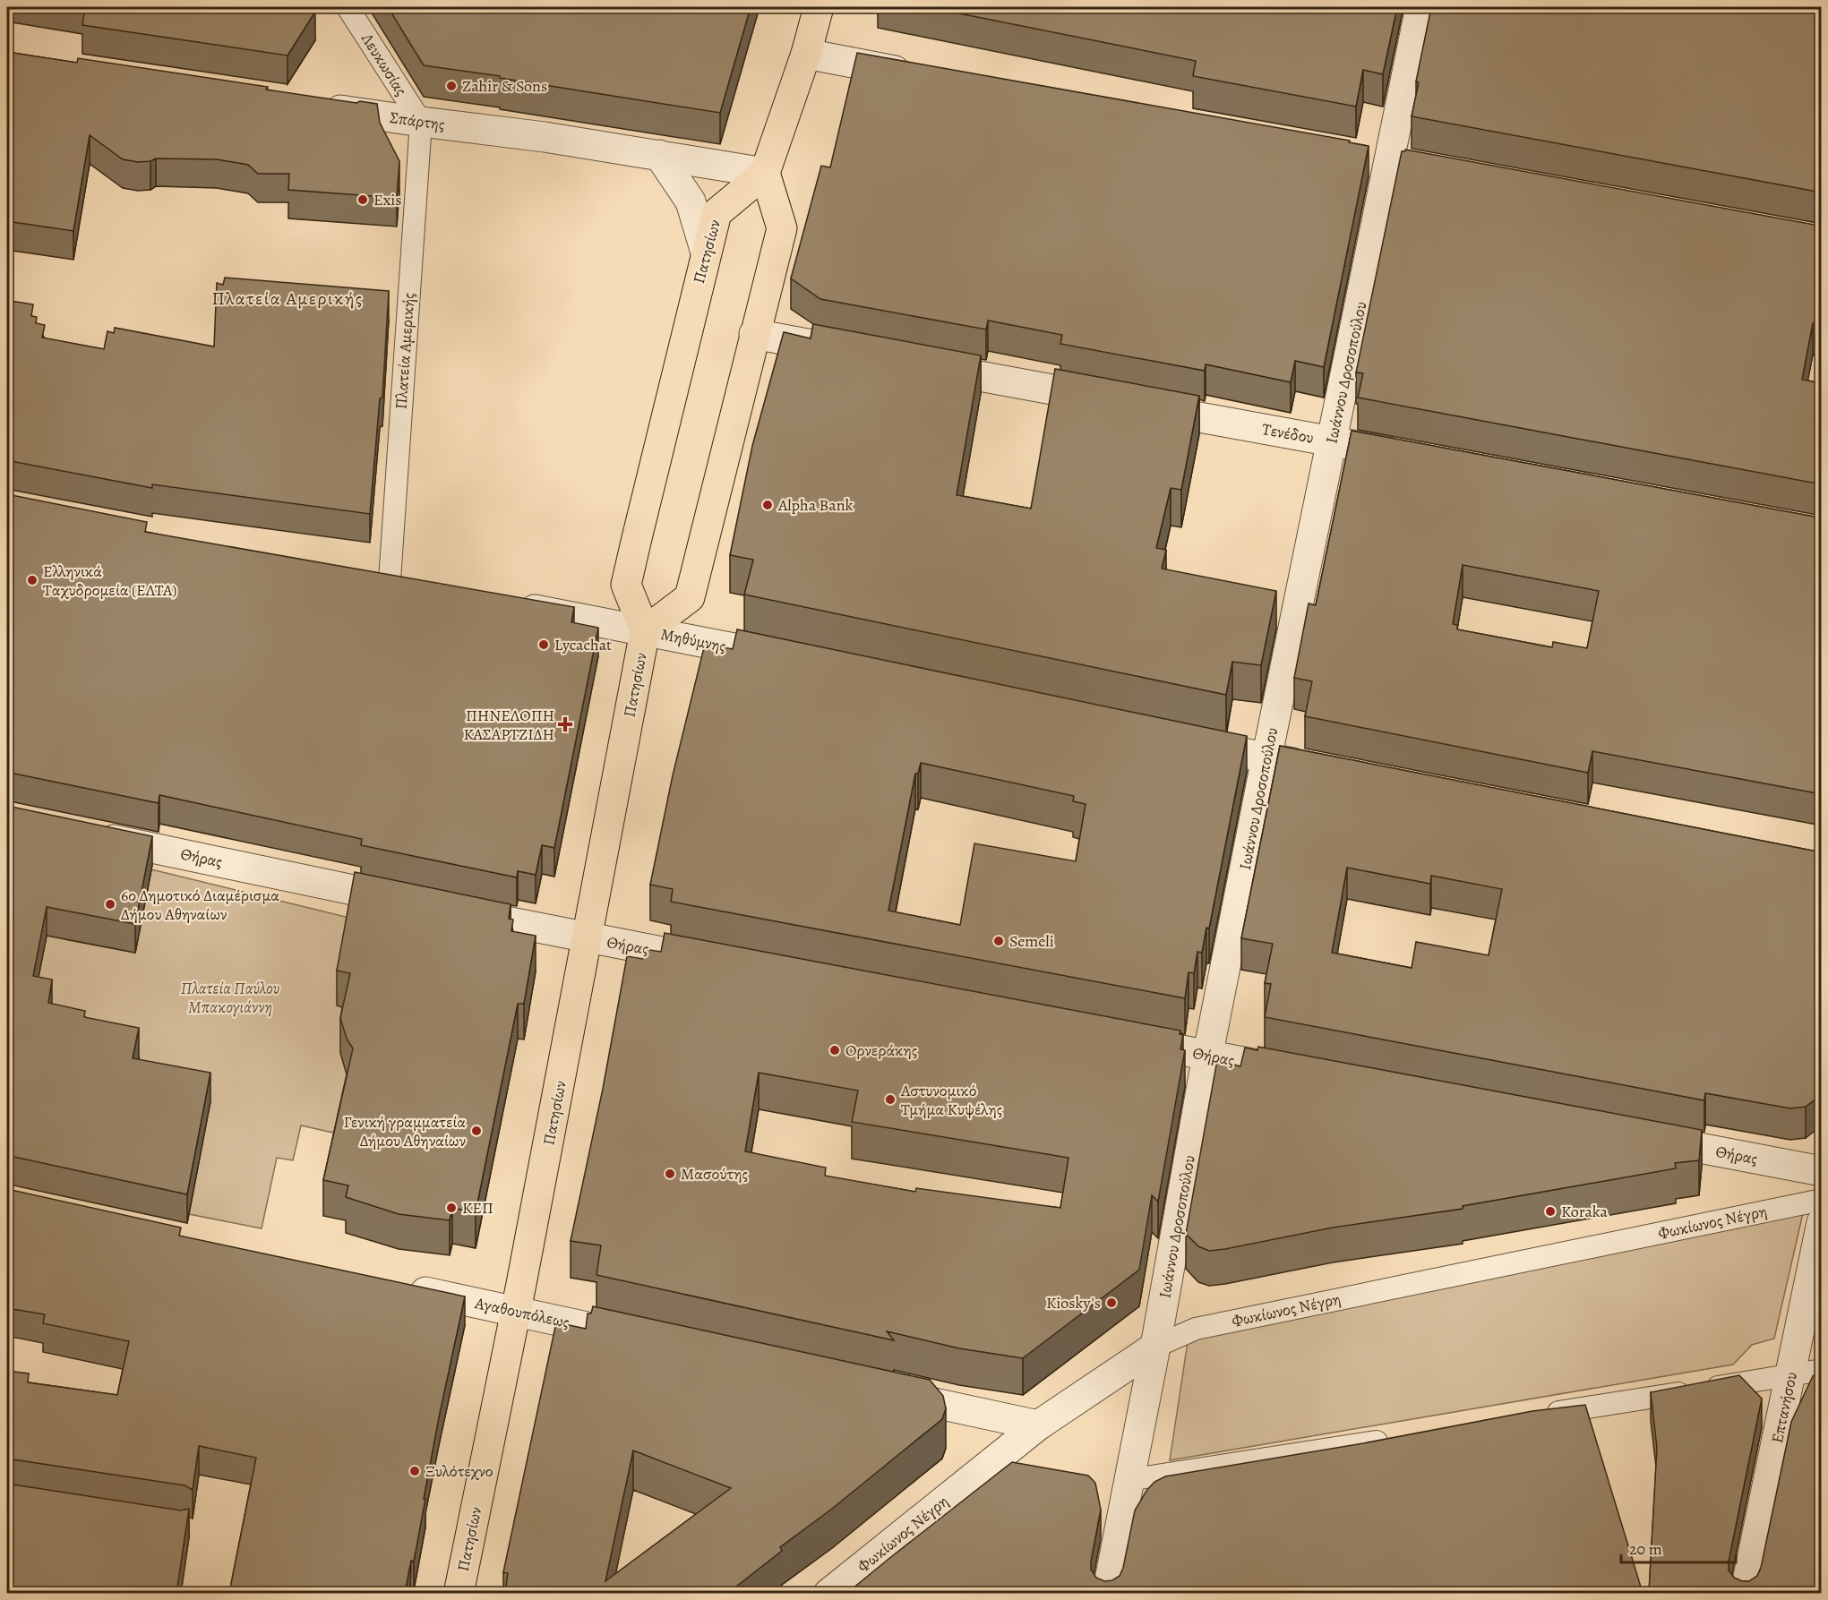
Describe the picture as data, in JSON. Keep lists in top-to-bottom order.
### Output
{
  "streets": {
    "main road": ["Πατησίων"],
    "street": [
      "Λευκωσίας",
      "Σπάρτης",
      "Πλατεία Αμερικής",
      "Ιωάννου Δροσοπούλου",
      "Τενέδου",
      "Μηθύμνης",
      "Θήρας",
      "Φωκίωνος Νέγρη",
      "Αγαθουπόλεως",
      "Επτανήσου"
    ]
  },
  "crossings": [
    ["Λευκωσίας", "Σπάρτης"],
    ["Λευκωσίας", "Πλατεία Αμερικής"],
    ["Σπάρτης", "Πατησίων"],
    ["Σπάρτης", "Πλατεία Αμερικής"],
    ["Πατησίων", "Μηθύμνης"],
    ["Πατησίων", "Θήρας"],
    ["Πατησίων", "Αγαθουπόλεως"],
    ["Ιωάννου Δροσοπούλου", "Τενέδου"],
    ["Ιωάννου Δροσοπούλου", "Θήρας"],
    ["Ιωάννου Δροσοπούλου", "Φωκίωνος Νέγρη"]
  ],
  "districts": ["Πλατεία Αμερικής"],
  "parks": ["Πλατεία Παύλου Μπακογιάννη"],
  "places": {
    "other": [
      "Zahir & Sons",
      "Exis",
      "Alpha Bank",
      "Ελληνικά Ταχυδρομεία (ΕΛΤΑ)",
      "Lycachat",
      "6ο Δημοτικό Διαμέρισμα Δήμου Αθηναίων",
      "Semeli",
      "Ορνεράκης",
      "Αστυνομικό Τμήμα Κυψέλης",
      "Γενική γραμματεία Δήμου Αθηναίων",
      "Μασούτης",
      "ΚΕΠ",
      "Koraka",
      "Kiosky's",
      "Ξυλότεχνο"
    ],
    "health": ["ΠΗΝΕΛΟΠΗ ΚΑΣΑΡΤΖΙΔΗ"]
  },
  "scale_bar": "20 m"
}
